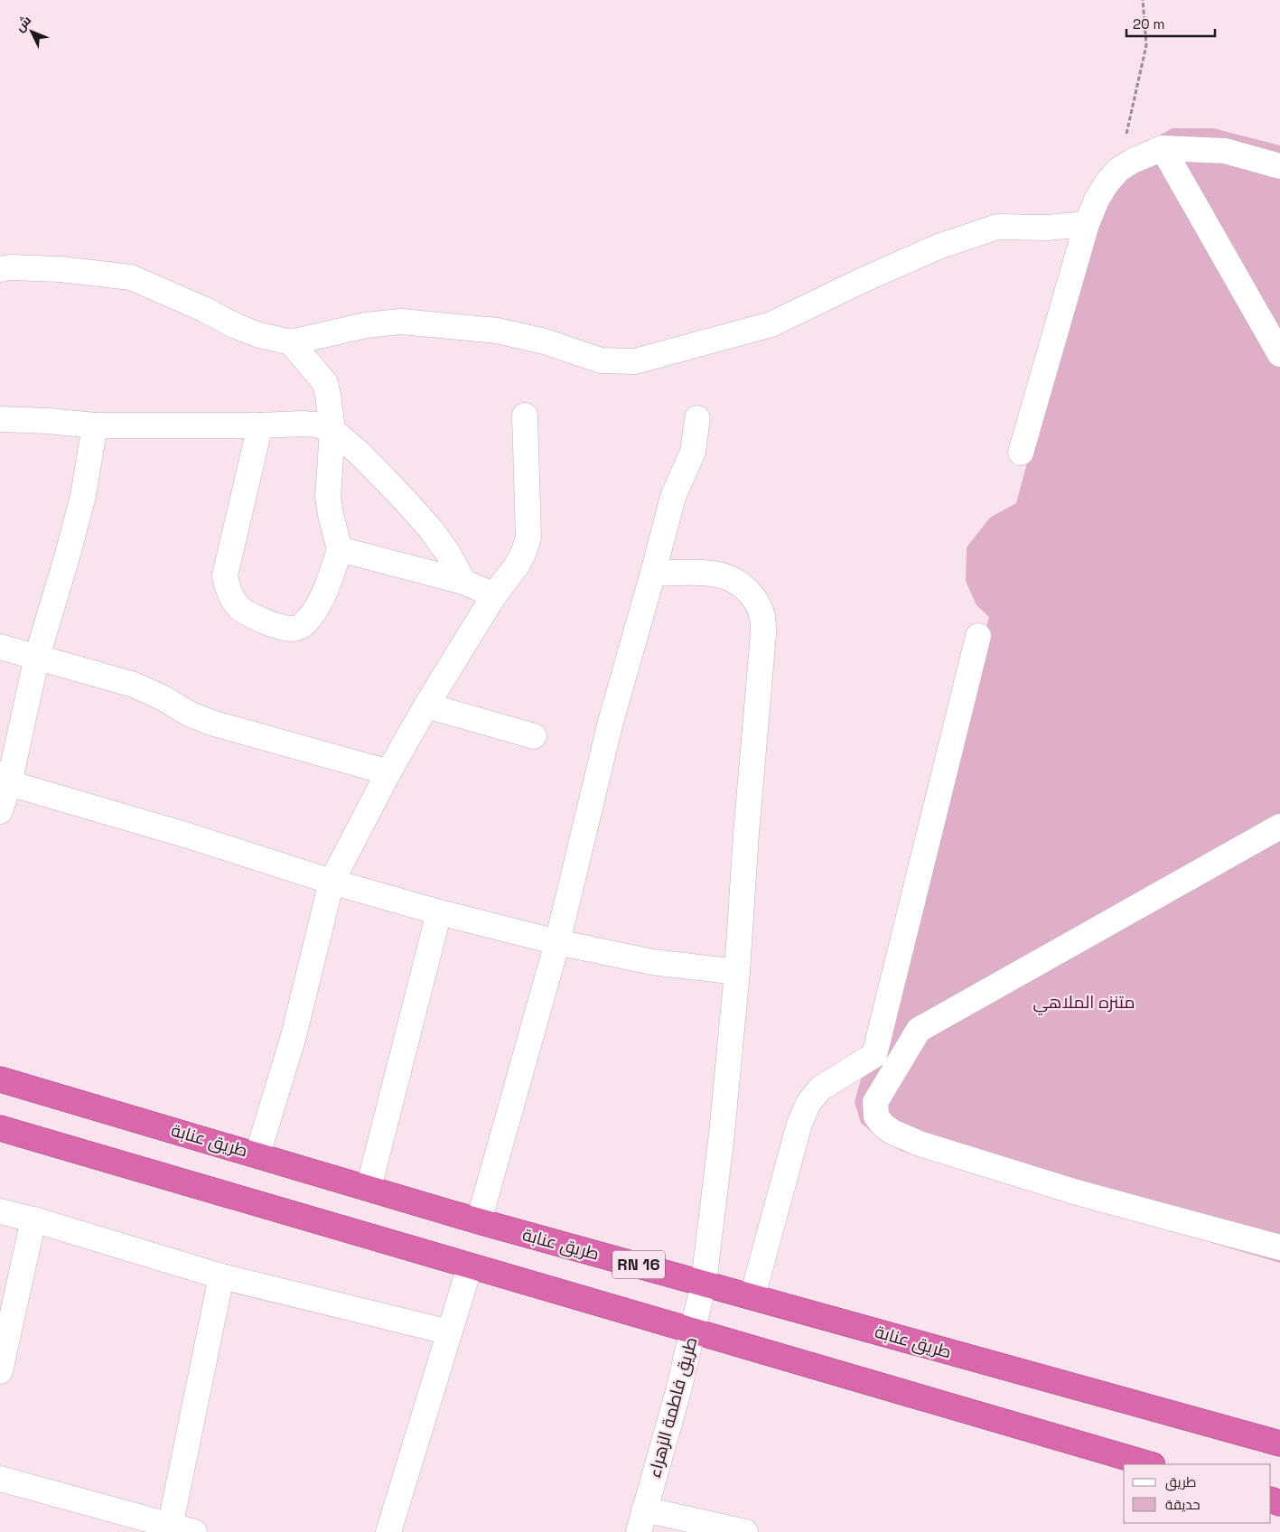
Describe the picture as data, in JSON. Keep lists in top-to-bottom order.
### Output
{
  "streets": {
    "highway": ["طريق عنابة", "RN 16"],
    "street": ["طريق فاطمة الزهراء"]
  },
  "crossings": [
    ["طريق عنابة", "طريق فاطمة الزهراء"]
  ],
  "parks": ["متنزه الملاهي"],
  "legend": ["طريق", "حديقة"],
  "scale_bar": "20 m",
  "north": "top left"
}
